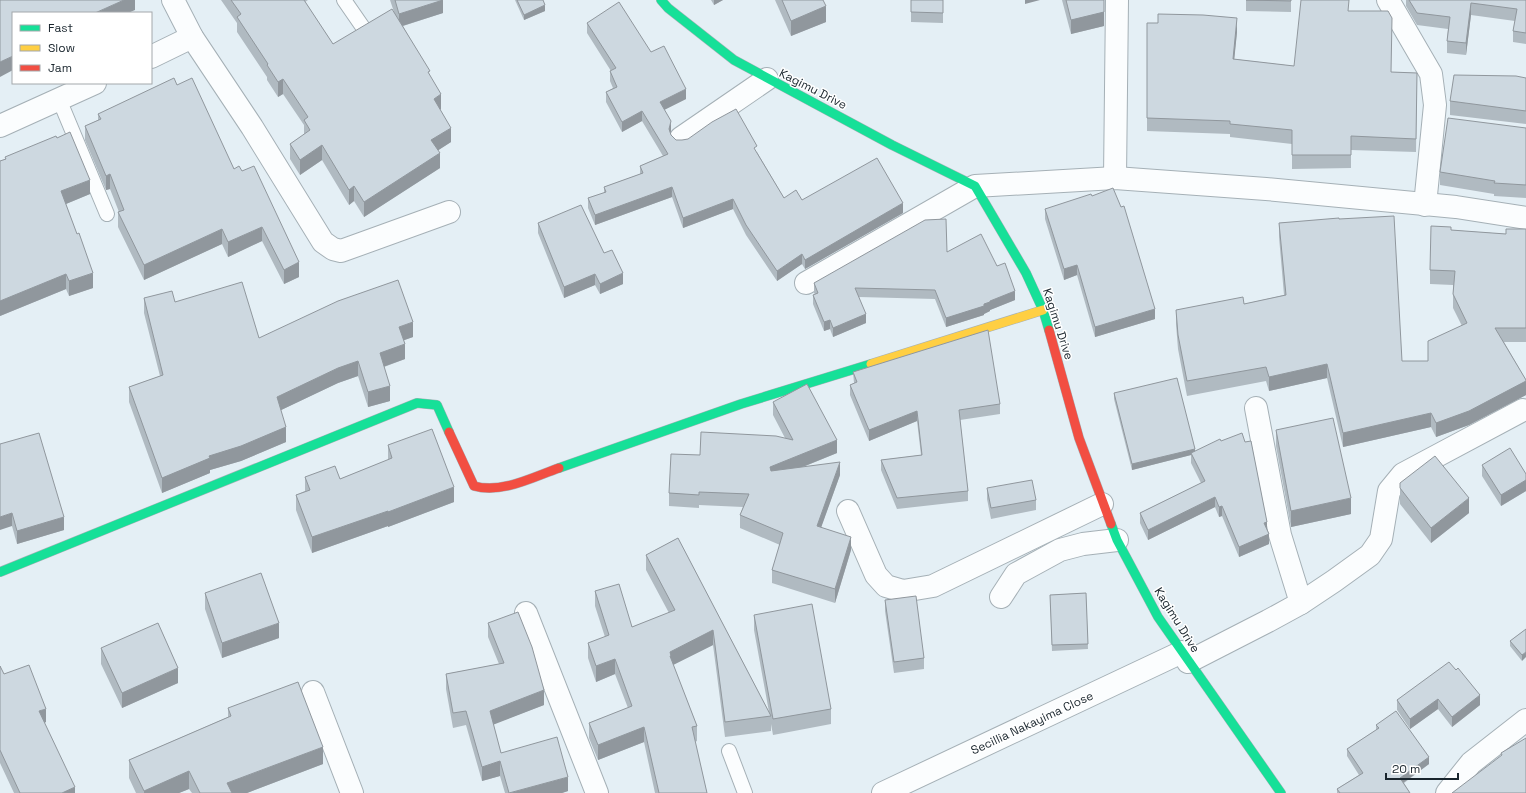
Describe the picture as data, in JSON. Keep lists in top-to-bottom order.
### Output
{
  "streets": {
    "street": ["Kagimu Drive", "Secillia Nakayima Close"]
  },
  "crossings": [
    ["Kagimu Drive", "Secillia Nakayima Close"]
  ],
  "legend": ["Fast", "Slow", "Jam"],
  "scale_bar": "20 m"
}
